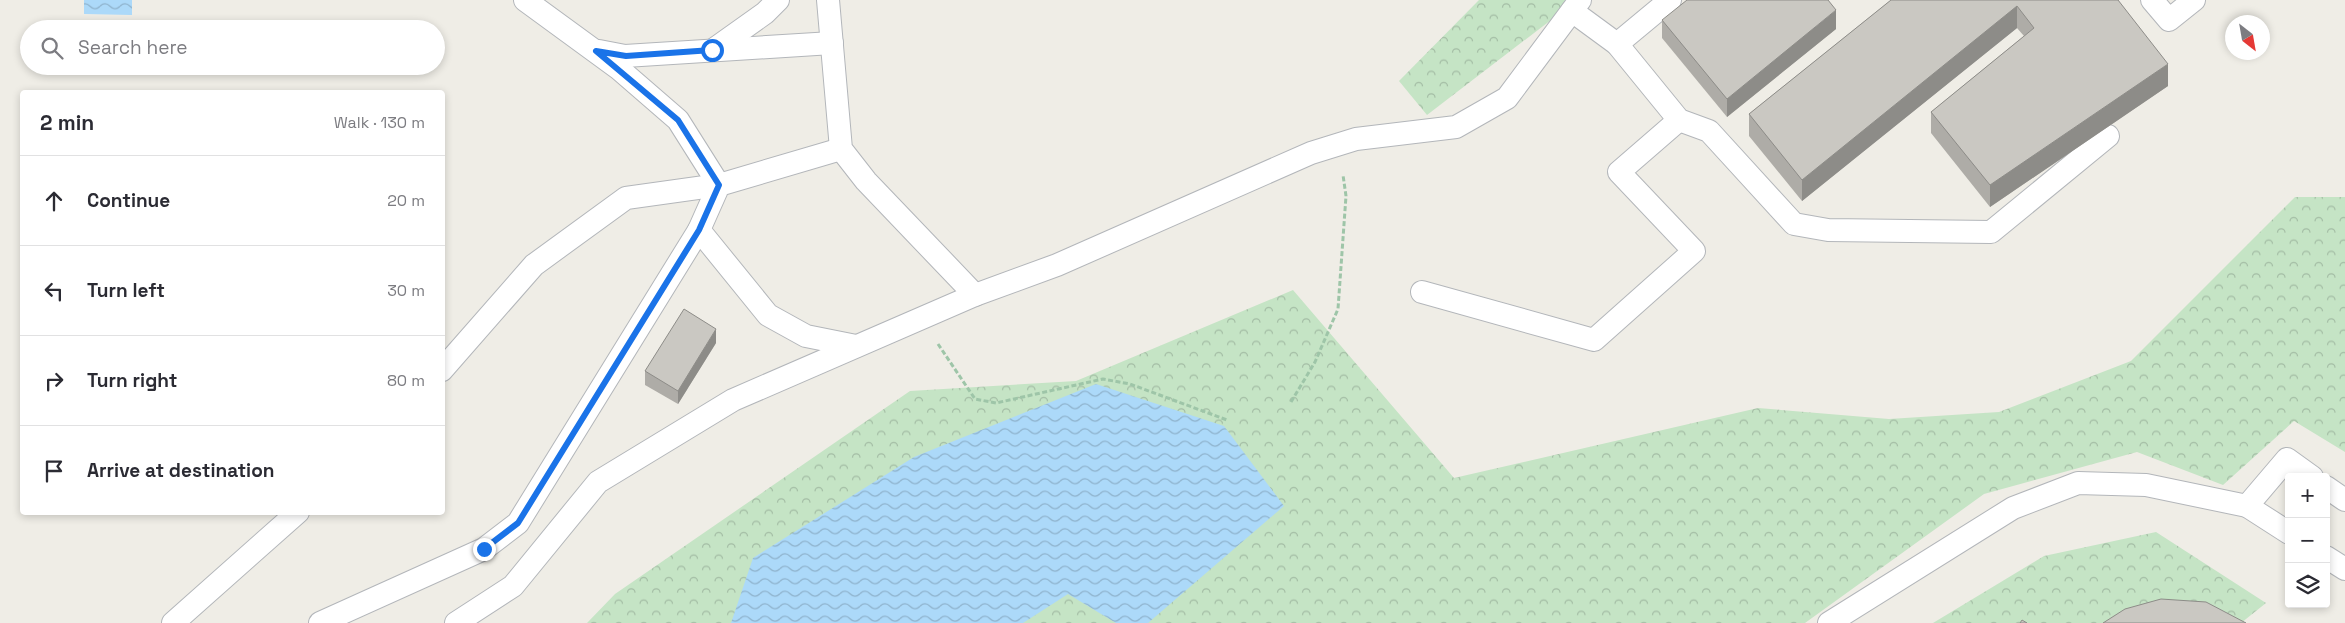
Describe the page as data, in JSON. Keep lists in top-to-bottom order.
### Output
{
  "north": "bottom right",
  "page": {
    "search": "Search here",
    "heading": ["2 min", "Walk · 130 m"],
    "list": [
      ["Continue", "20 m"],
      ["Turn left", "30 m"],
      ["Turn right", "80 m"],
      "Arrive at destination"
    ],
    "map_buttons": ["+", "−"]
  }
}
